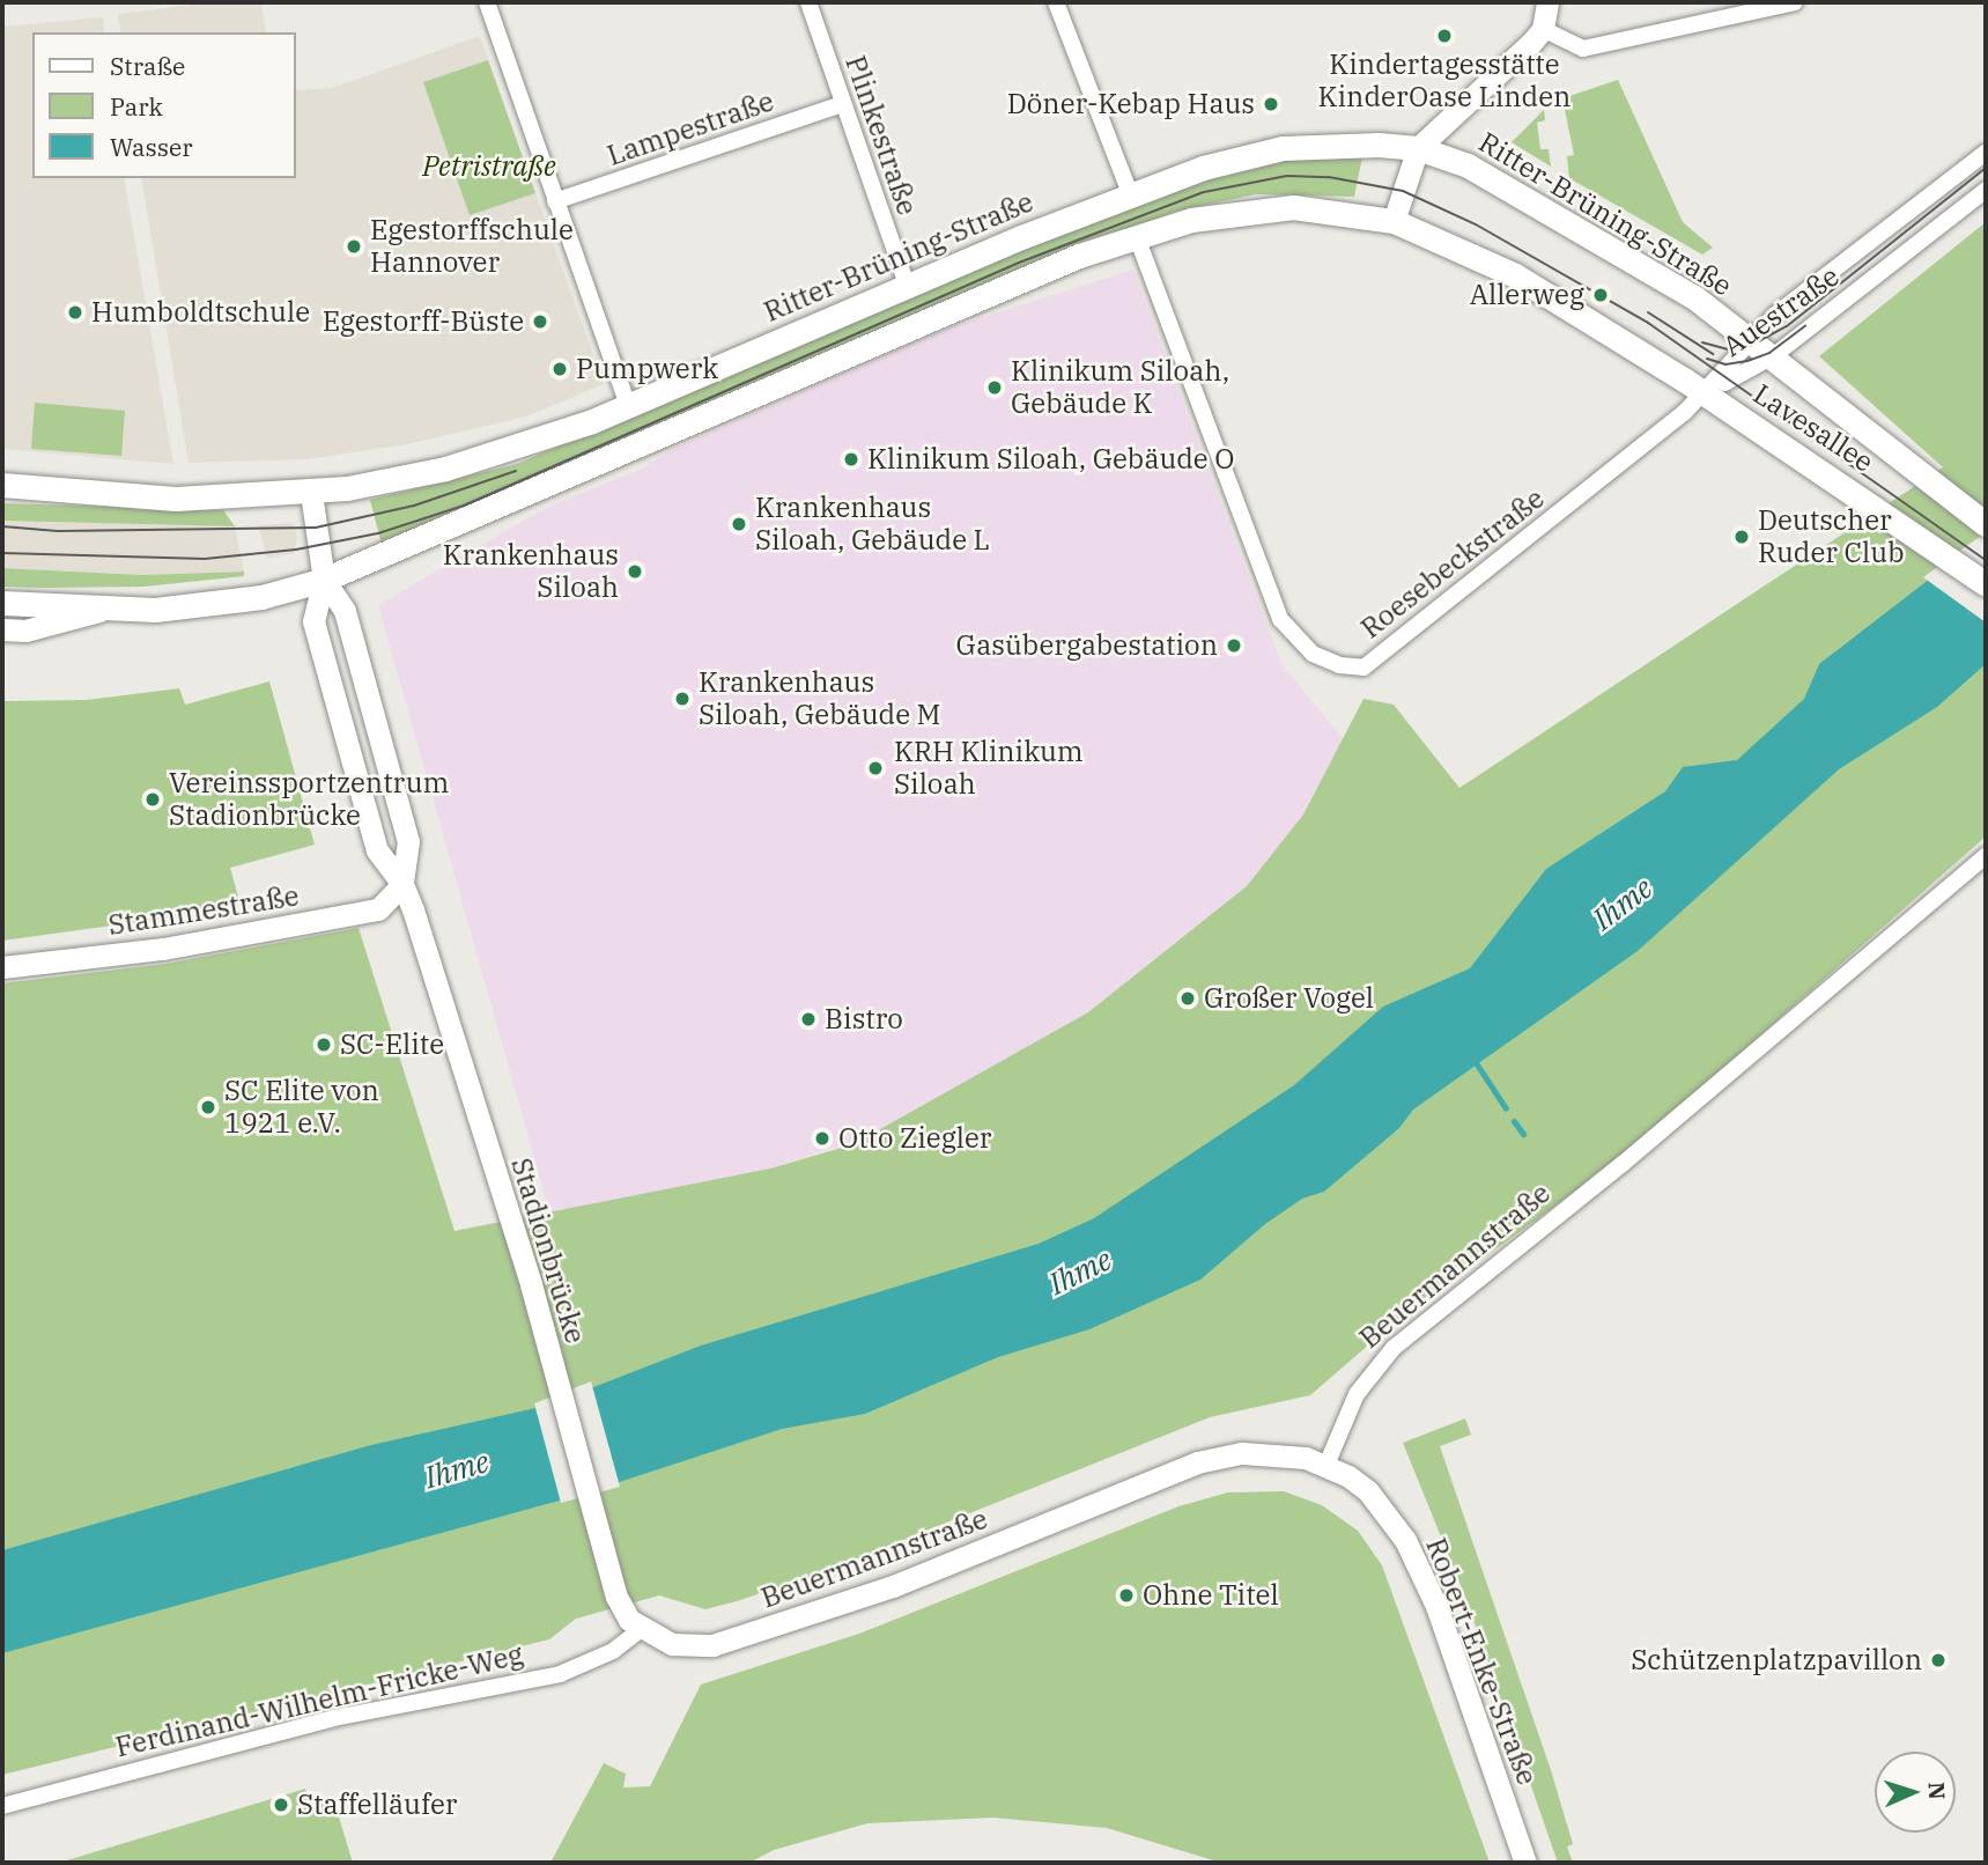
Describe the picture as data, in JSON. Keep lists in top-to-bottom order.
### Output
{
  "streets": {
    "main road": ["Ritter-Brüning-Straße", "Lavesallee"],
    "street": [
      "Lampestraße",
      "Plinkestraße",
      "Auestraße",
      "Roesebeckstraße",
      "Stammestraße",
      "Stadionbrücke",
      "Beuermannstraße",
      "Robert-Enke-Straße",
      "Ferdinand-Wilhelm-Fricke-Weg"
    ]
  },
  "crossings": [
    ["Lampestraße", "Plinkestraße"],
    ["Plinkestraße", "Ritter-Brüning-Straße"],
    ["Ritter-Brüning-Straße", "Auestraße"],
    ["Ritter-Brüning-Straße", "Lavesallee"],
    ["Ritter-Brüning-Straße", "Stadionbrücke"],
    ["Auestraße", "Lavesallee"],
    ["Auestraße", "Roesebeckstraße"],
    ["Lavesallee", "Roesebeckstraße"],
    ["Stammestraße", "Stadionbrücke"],
    ["Stadionbrücke", "Beuermannstraße"],
    ["Stadionbrücke", "Ferdinand-Wilhelm-Fricke-Weg"],
    ["Beuermannstraße", "Robert-Enke-Straße"],
    ["Beuermannstraße", "Ferdinand-Wilhelm-Fricke-Weg"]
  ],
  "water": ["Ihme"],
  "parks": ["Petristraße"],
  "places": [
    "Kindertagesstätte KinderOase Linden",
    "Döner-Kebap Haus",
    "Egestorffschule Hannover",
    "Allerweg",
    "Humboldtschule",
    "Egestorff-Büste",
    "Pumpwerk",
    "Klinikum Siloah, Gebäude K",
    "Klinikum Siloah, Gebäude O",
    "Krankenhaus Siloah, Gebäude L",
    "Deutscher Ruder Club",
    "Krankenhaus Siloah",
    "Gasübergabestation",
    "Krankenhaus Siloah, Gebäude M",
    "KRH Klinikum Siloah",
    "Vereinssportzentrum Stadionbrücke",
    "Großer Vogel",
    "Bistro",
    "SC-Elite",
    "SC Elite von 1921 e.V.",
    "Otto Ziegler",
    "Ohne Titel",
    "Schützenplatzpavillon",
    "Staffelläufer"
  ],
  "legend": ["Straße", "Park", "Wasser"],
  "north": "right"
}
